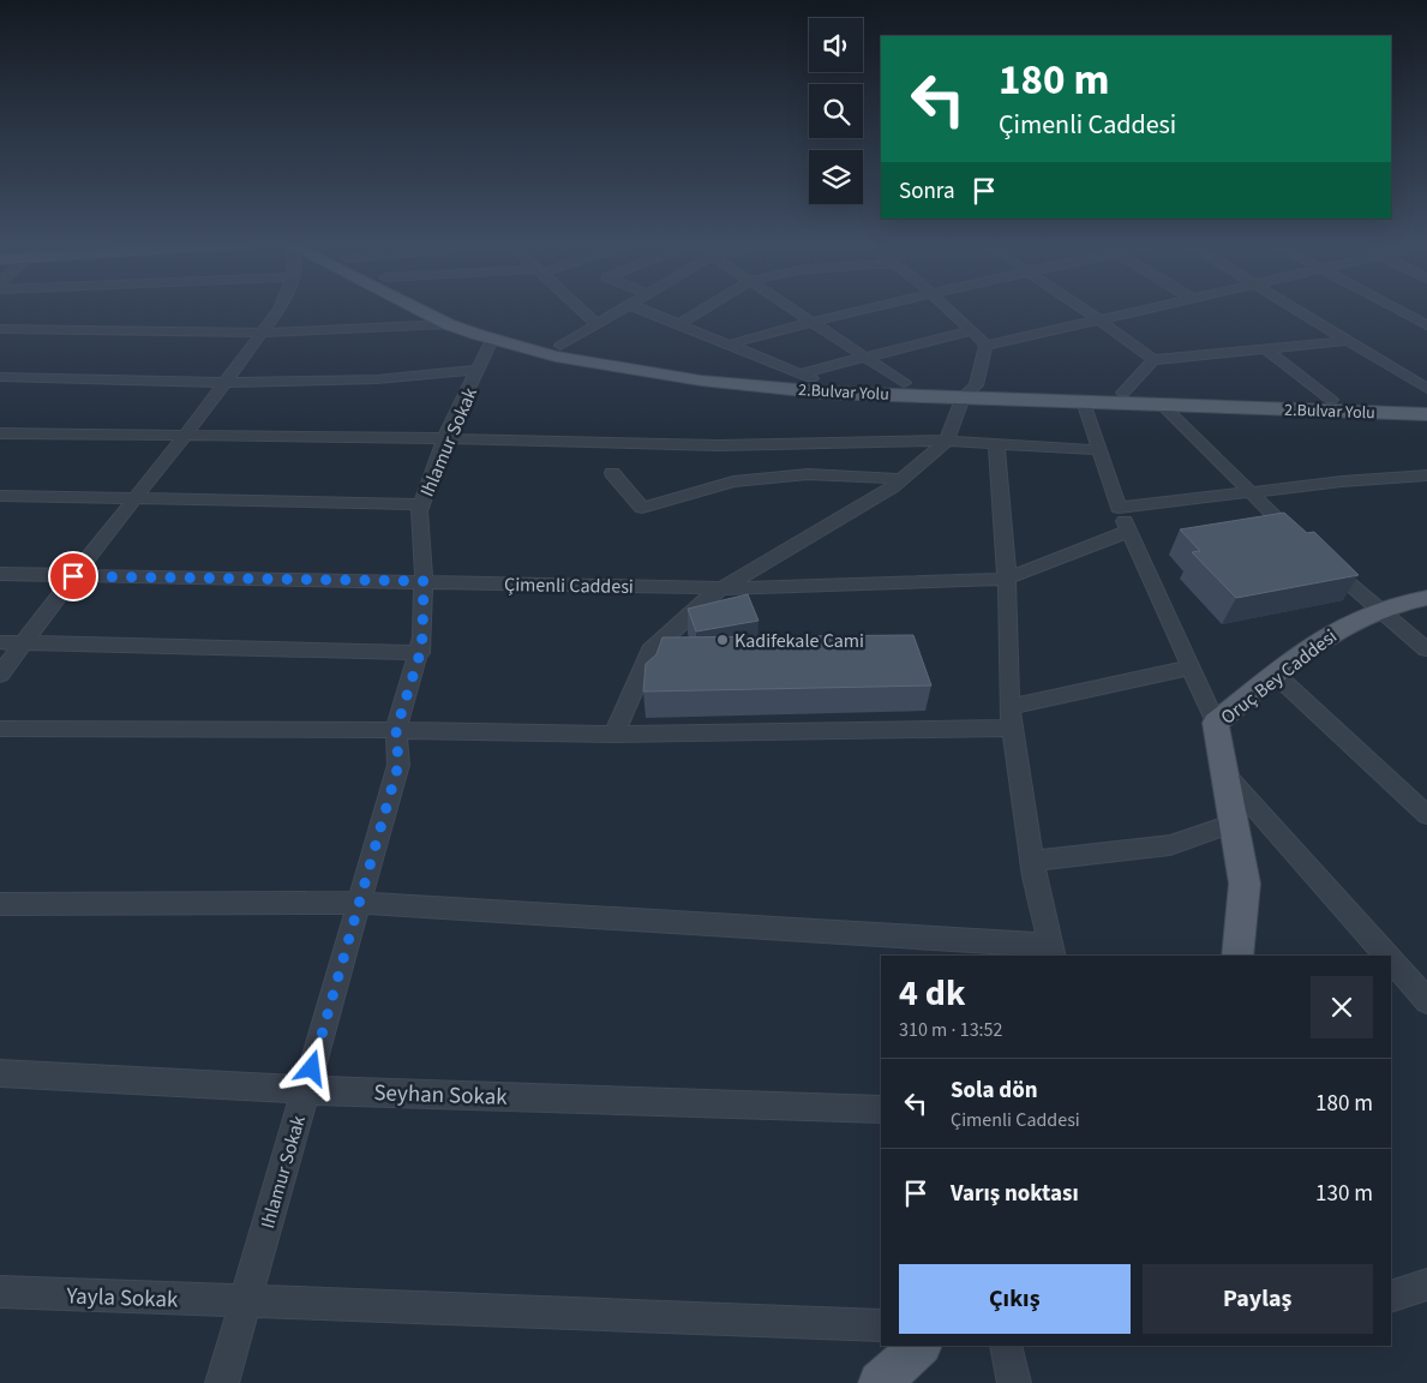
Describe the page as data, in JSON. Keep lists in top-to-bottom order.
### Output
{
  "streets": {
    "main road": ["2.Bulvar Yolu", "Oruç Bey Caddesi"],
    "street": [
      "Ihlamur Sokak",
      "Çimenli Caddesi",
      "Seyhan Sokak",
      "Yayla Sokak"
    ]
  },
  "crossings": [
    ["2.Bulvar Yolu", "Ihlamur Sokak"],
    ["Ihlamur Sokak", "Çimenli Caddesi"],
    ["Ihlamur Sokak", "Seyhan Sokak"],
    ["Ihlamur Sokak", "Yayla Sokak"]
  ],
  "places": ["Kadifekale Cami"],
  "page": {
    "turn": ["180 m", "Çimenli Caddesi"],
    "then": "Sonra",
    "heading": ["4 dk", "310 m · 13:52"],
    "list": [
      {
        "name": "Sola dön",
        "note": "Çimenli Caddesi",
        "value": "180 m"
      },
      {
        "name": "Varış noktası",
        "value": "130 m"
      }
    ],
    "buttons": ["Çıkış", "Paylaş"]
  }
}
